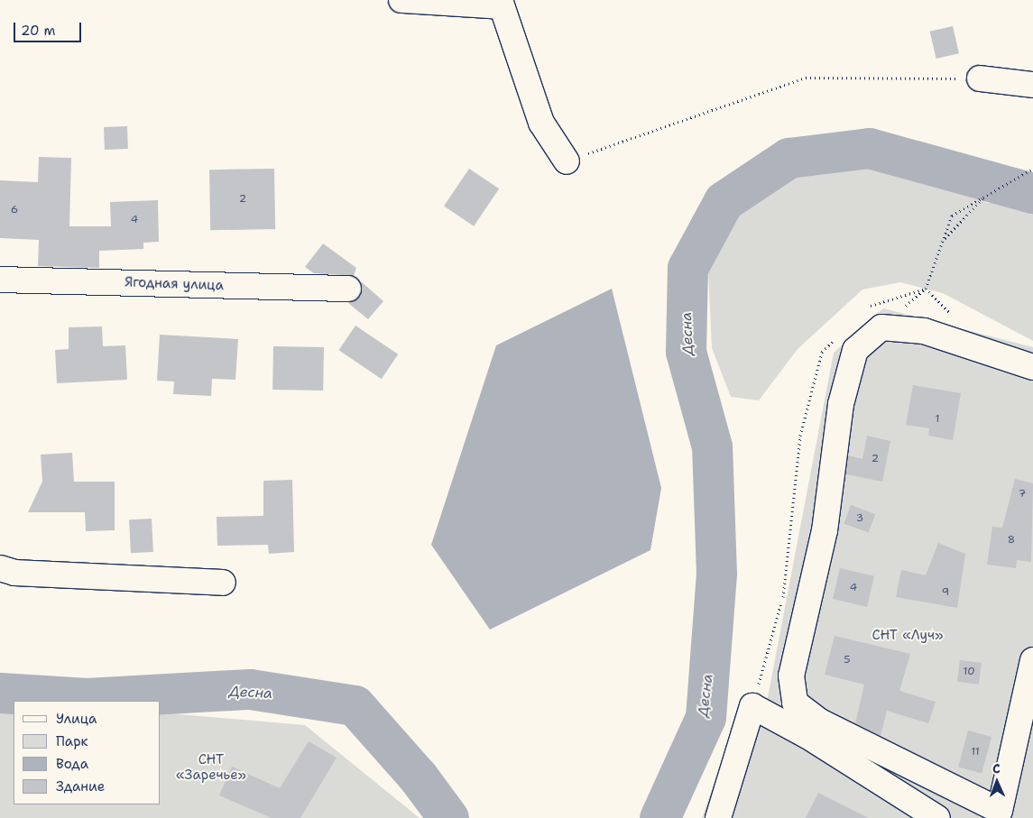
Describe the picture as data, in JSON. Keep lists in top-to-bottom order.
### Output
{
  "streets": {
    "street": ["Ягодная улица"]
  },
  "water": ["Десна"],
  "parks": ["СНТ «Луч»", "СНТ «Заречье»"],
  "house_numbers": [
    "2",
    "6",
    "4",
    "1",
    "2",
    "7",
    "3",
    "8",
    "4",
    "9",
    "5",
    "10",
    "11"
  ],
  "legend": [
    "Улица",
    "Парк",
    "Вода",
    "Здание"
  ],
  "scale_bar": "20 m",
  "north": "top"
}
